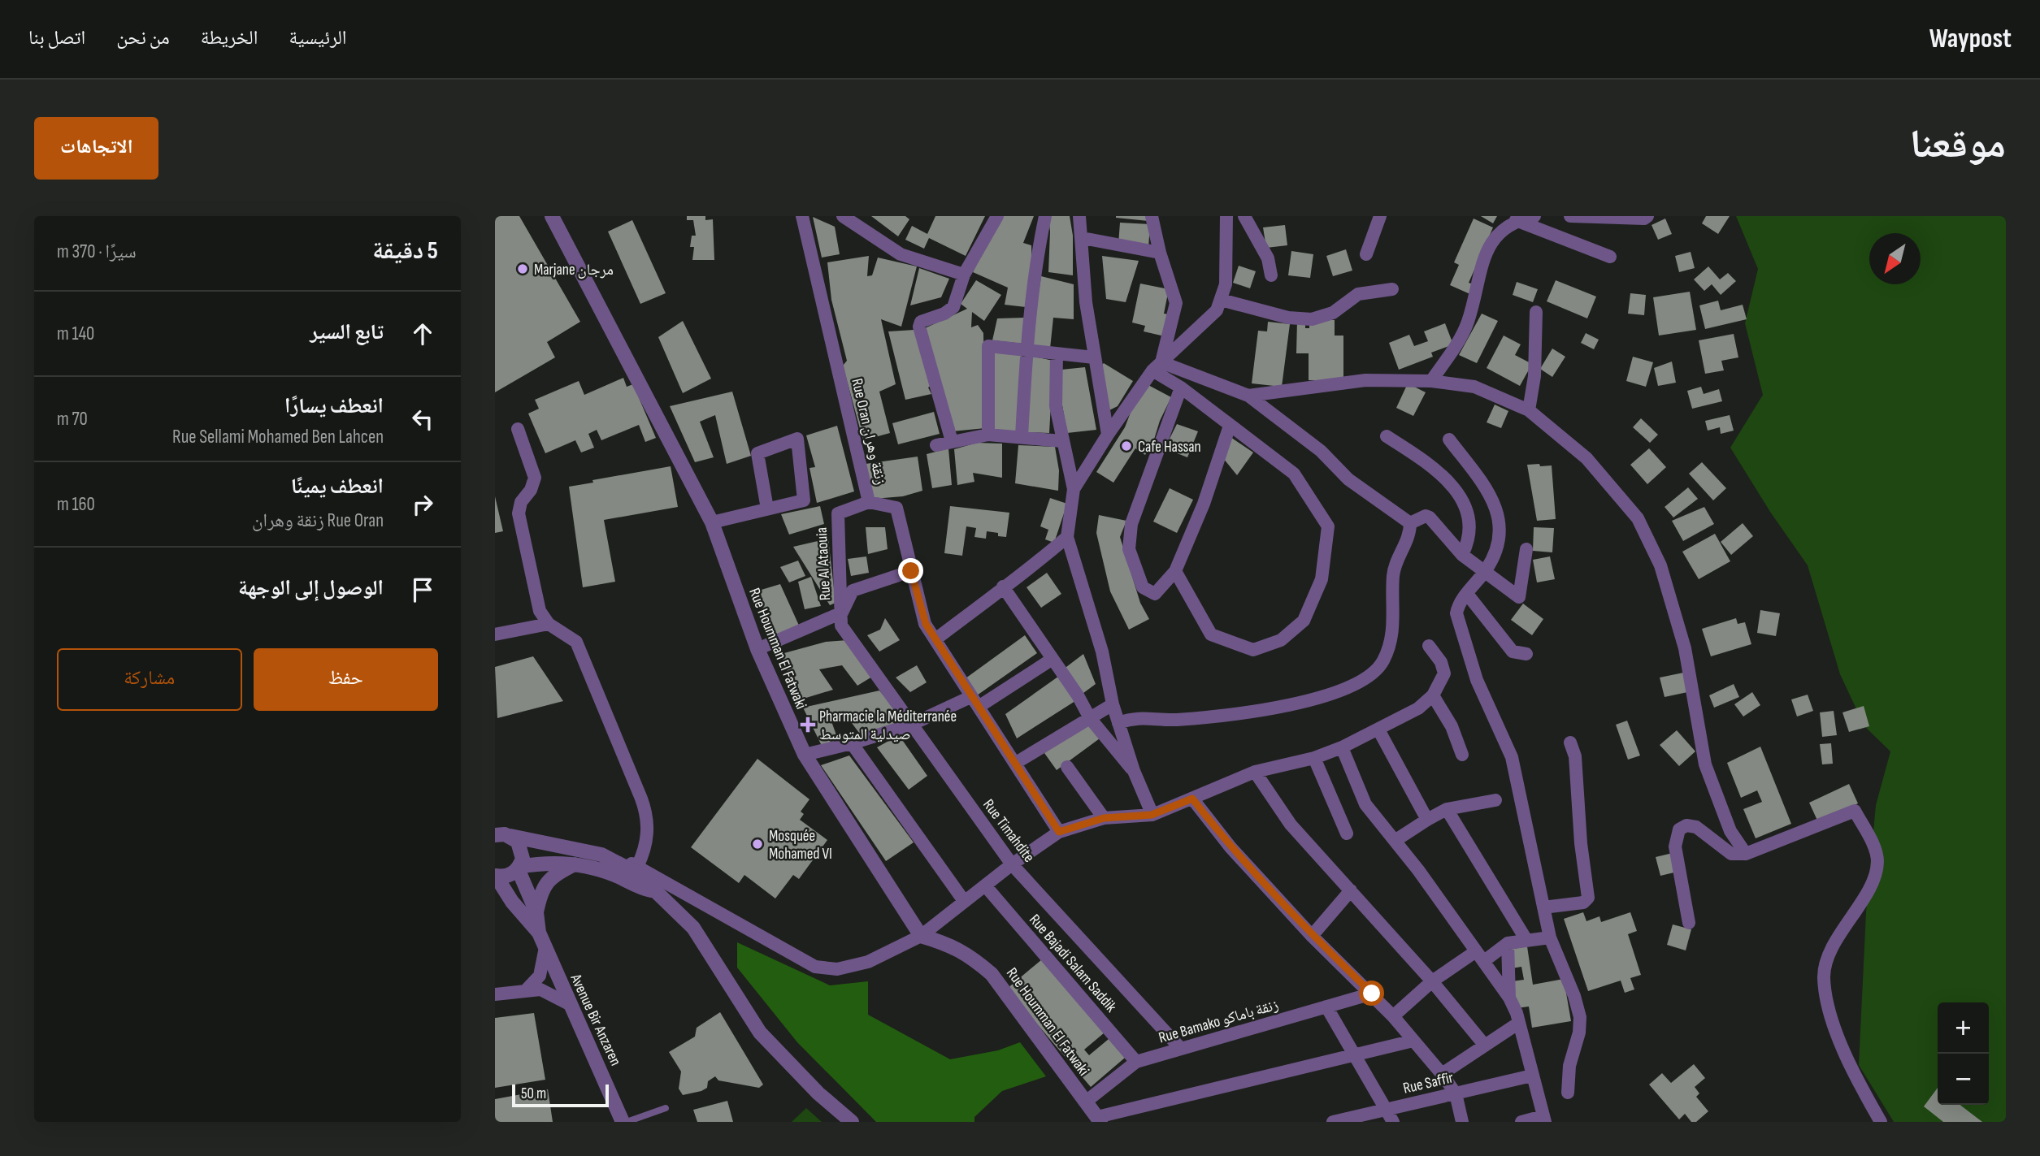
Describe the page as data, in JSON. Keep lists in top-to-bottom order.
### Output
{
  "streets": {
    "street": [
      "Rue Oran زنقة وهران",
      "Rue Al Ataouia",
      "Rue Houmman El Fatwaki",
      "Rue Timahdite",
      "Rue Bajadi Salam Saddik",
      "Avenue Bir Anzaren",
      "Rue Bamako زنقة باماكو",
      "Rue Saffir"
    ]
  },
  "crossings": [
    ["Rue Oran زنقة وهران", "Rue Al Ataouia"],
    ["Rue Al Ataouia", "Rue Houmman El Fatwaki"],
    ["Rue Al Ataouia", "Rue Timahdite"],
    ["Rue Houmman El Fatwaki", "Rue Bamako زنقة باماكو"],
    ["Rue Timahdite", "Rue Bamako زنقة باماكو"],
    ["Rue Bajadi Salam Saddik", "Rue Bamako زنقة باماكو"]
  ],
  "places": {
    "other": ["Marjane مرجان", "Cafe Hassan", "Mosquée Mohamed VI"],
    "health": ["Pharmacie la Méditerranée صيدلية المتوسط"]
  },
  "scale_bar": "50 m",
  "north": "bottom left",
  "page": {
    "header": "Waypost",
    "nav": [
      "الرئيسية",
      "الخريطة",
      "من نحن",
      "اتصل بنا"
    ],
    "title": "موقعنا",
    "buttons": [
      "الاتجاهات",
      ["حفظ", "مشاركة"]
    ],
    "heading": ["5 دقيقة", "سيرًا · 370 m"],
    "list": [
      ["تابع السير", "140 m"],
      ["انعطف يسارًا", "Rue Sellami Mohamed Ben Lahcen", "70 m"],
      ["انعطف يمينًا", "Rue Oran زنقة وهران", "160 m"],
      "الوصول إلى الوجهة"
    ],
    "map_buttons": ["+", "−"],
    "scale": "50 m"
  }
}
